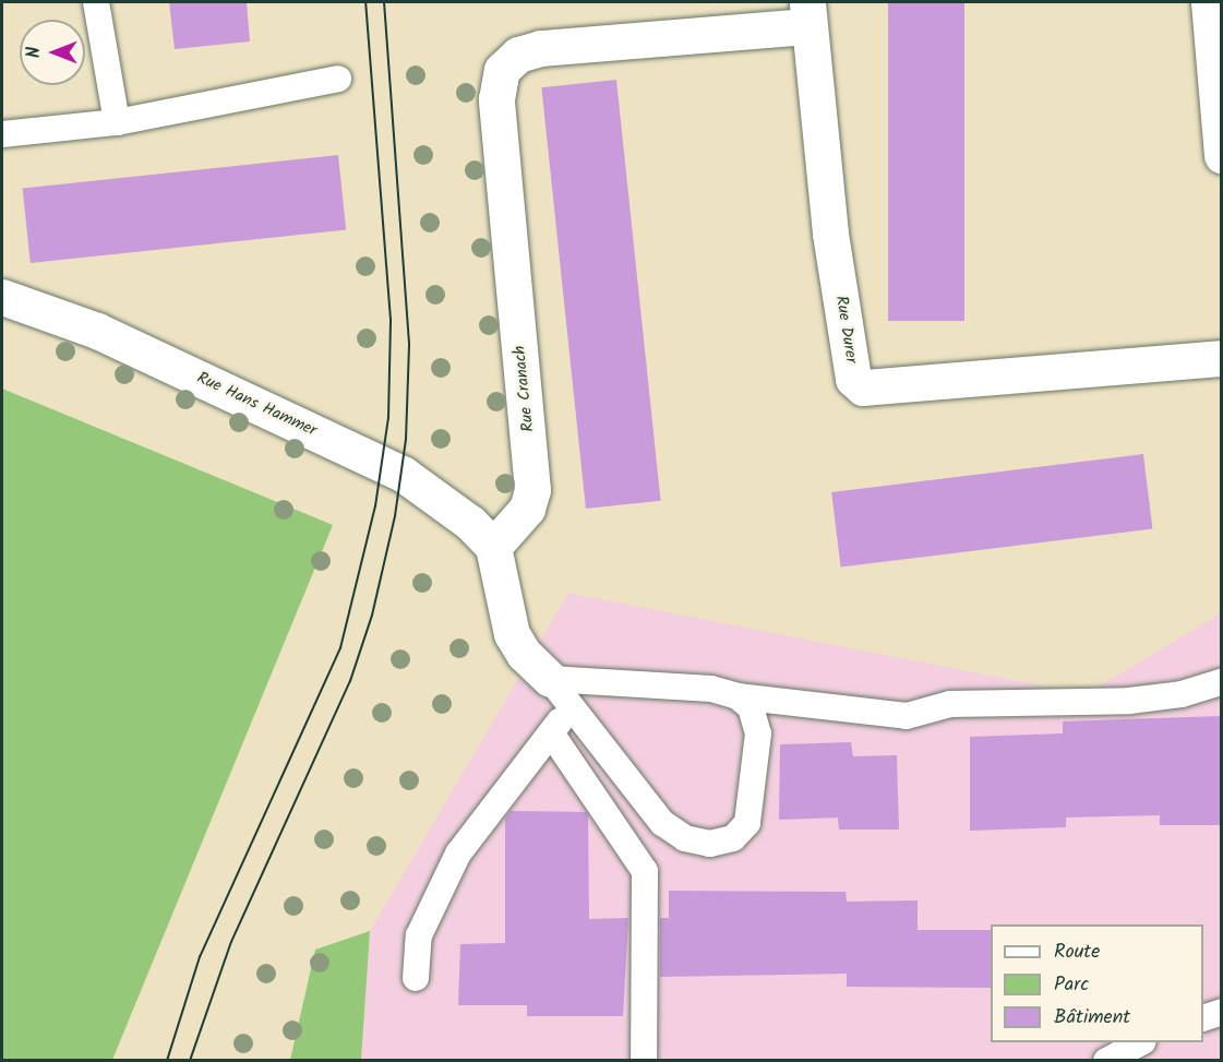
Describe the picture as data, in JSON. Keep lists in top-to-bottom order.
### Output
{
  "streets": {
    "street": ["Rue Durer", "Rue Cranach", "Rue Hans Hammer"]
  },
  "crossings": [
    ["Rue Durer", "Rue Cranach"],
    ["Rue Cranach", "Rue Hans Hammer"]
  ],
  "legend": ["Route", "Parc", "Bâtiment"],
  "north": "left"
}
